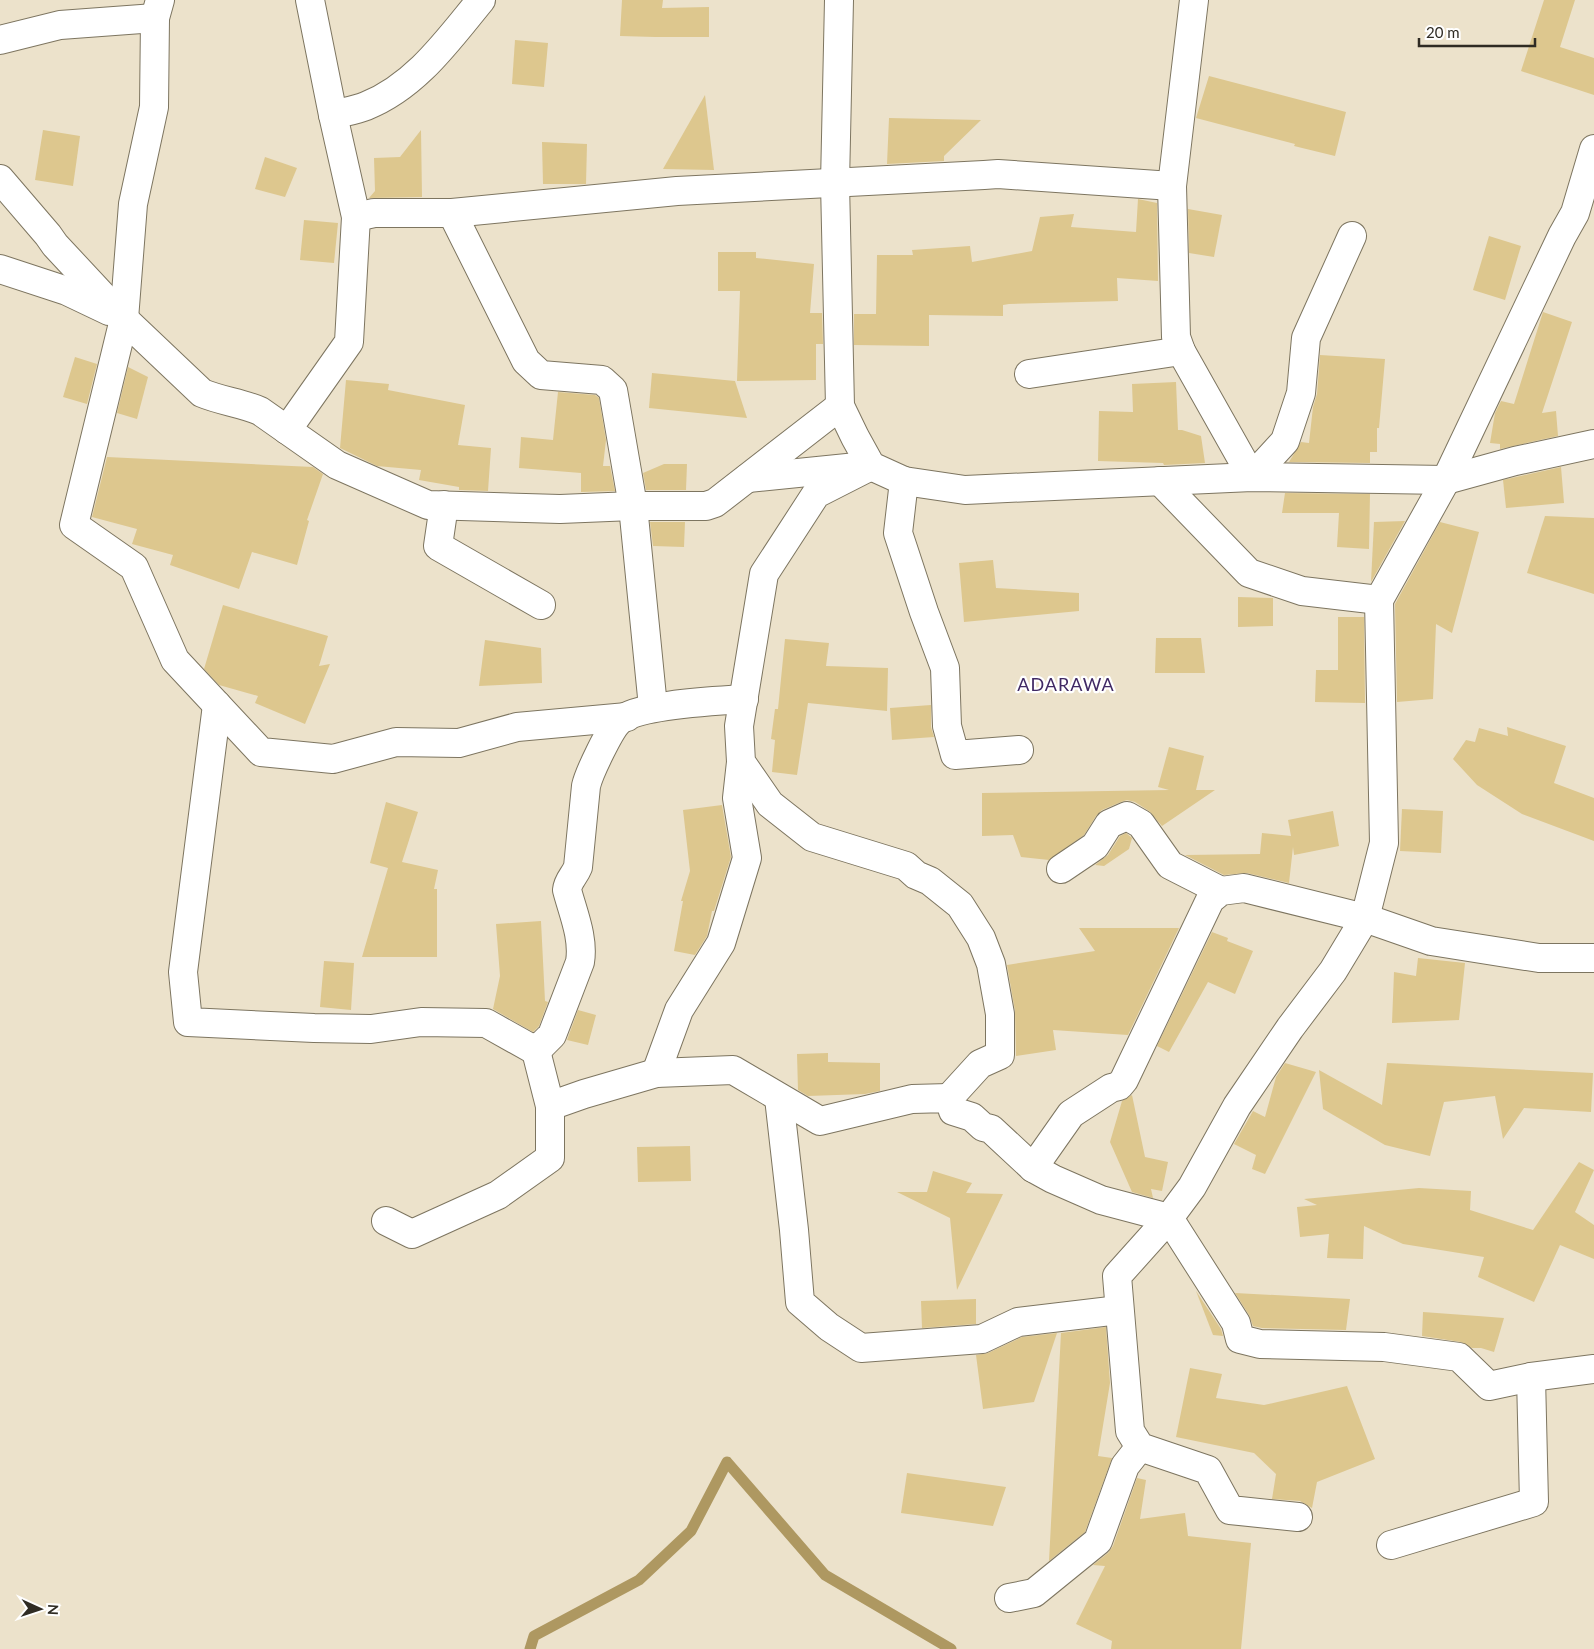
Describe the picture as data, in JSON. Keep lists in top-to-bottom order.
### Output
{
  "districts": ["ADARAWA"],
  "scale_bar": "20 m",
  "north": "right"
}
